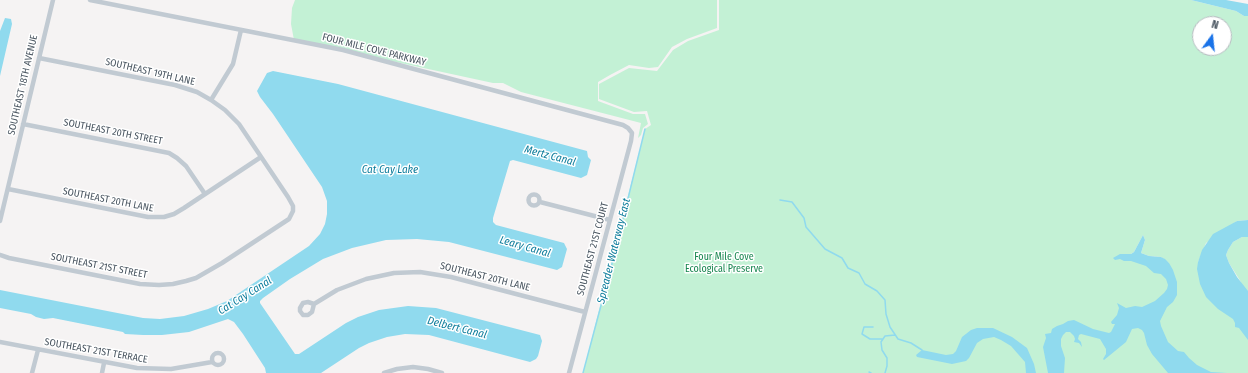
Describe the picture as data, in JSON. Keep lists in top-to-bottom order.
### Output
{
  "streets": {
    "street": [
      "FOUR MILE COVE PARKWAY",
      "SOUTHEAST 19TH LANE",
      "SOUTHEAST 18TH AVENUE",
      "SOUTHEAST 20TH STREET",
      "SOUTHEAST 20TH LANE",
      "SOUTHEAST 21ST COURT",
      "SOUTHEAST 21ST STREET",
      "SOUTHEAST 21ST TERRACE"
    ]
  },
  "crossings": [
    ["FOUR MILE COVE PARKWAY", "SOUTHEAST 21ST COURT"],
    ["SOUTHEAST 19TH LANE", "SOUTHEAST 18TH AVENUE"],
    ["SOUTHEAST 19TH LANE", "SOUTHEAST 20TH LANE"],
    ["SOUTHEAST 19TH LANE", "SOUTHEAST 21ST STREET"],
    ["SOUTHEAST 18TH AVENUE", "SOUTHEAST 20TH STREET"],
    ["SOUTHEAST 18TH AVENUE", "SOUTHEAST 20TH LANE"],
    ["SOUTHEAST 20TH STREET", "SOUTHEAST 20TH LANE"],
    ["SOUTHEAST 20TH LANE", "SOUTHEAST 21ST COURT"]
  ],
  "water": [
    "Mertz Canal",
    "Cat Cay Lake",
    "Leary Canal",
    "Spreader Waterway East",
    "Cat Cay Canal",
    "Delbert Canal"
  ],
  "parks": ["Four Mile Cove Ecological Preserve"],
  "north": "top"
}
